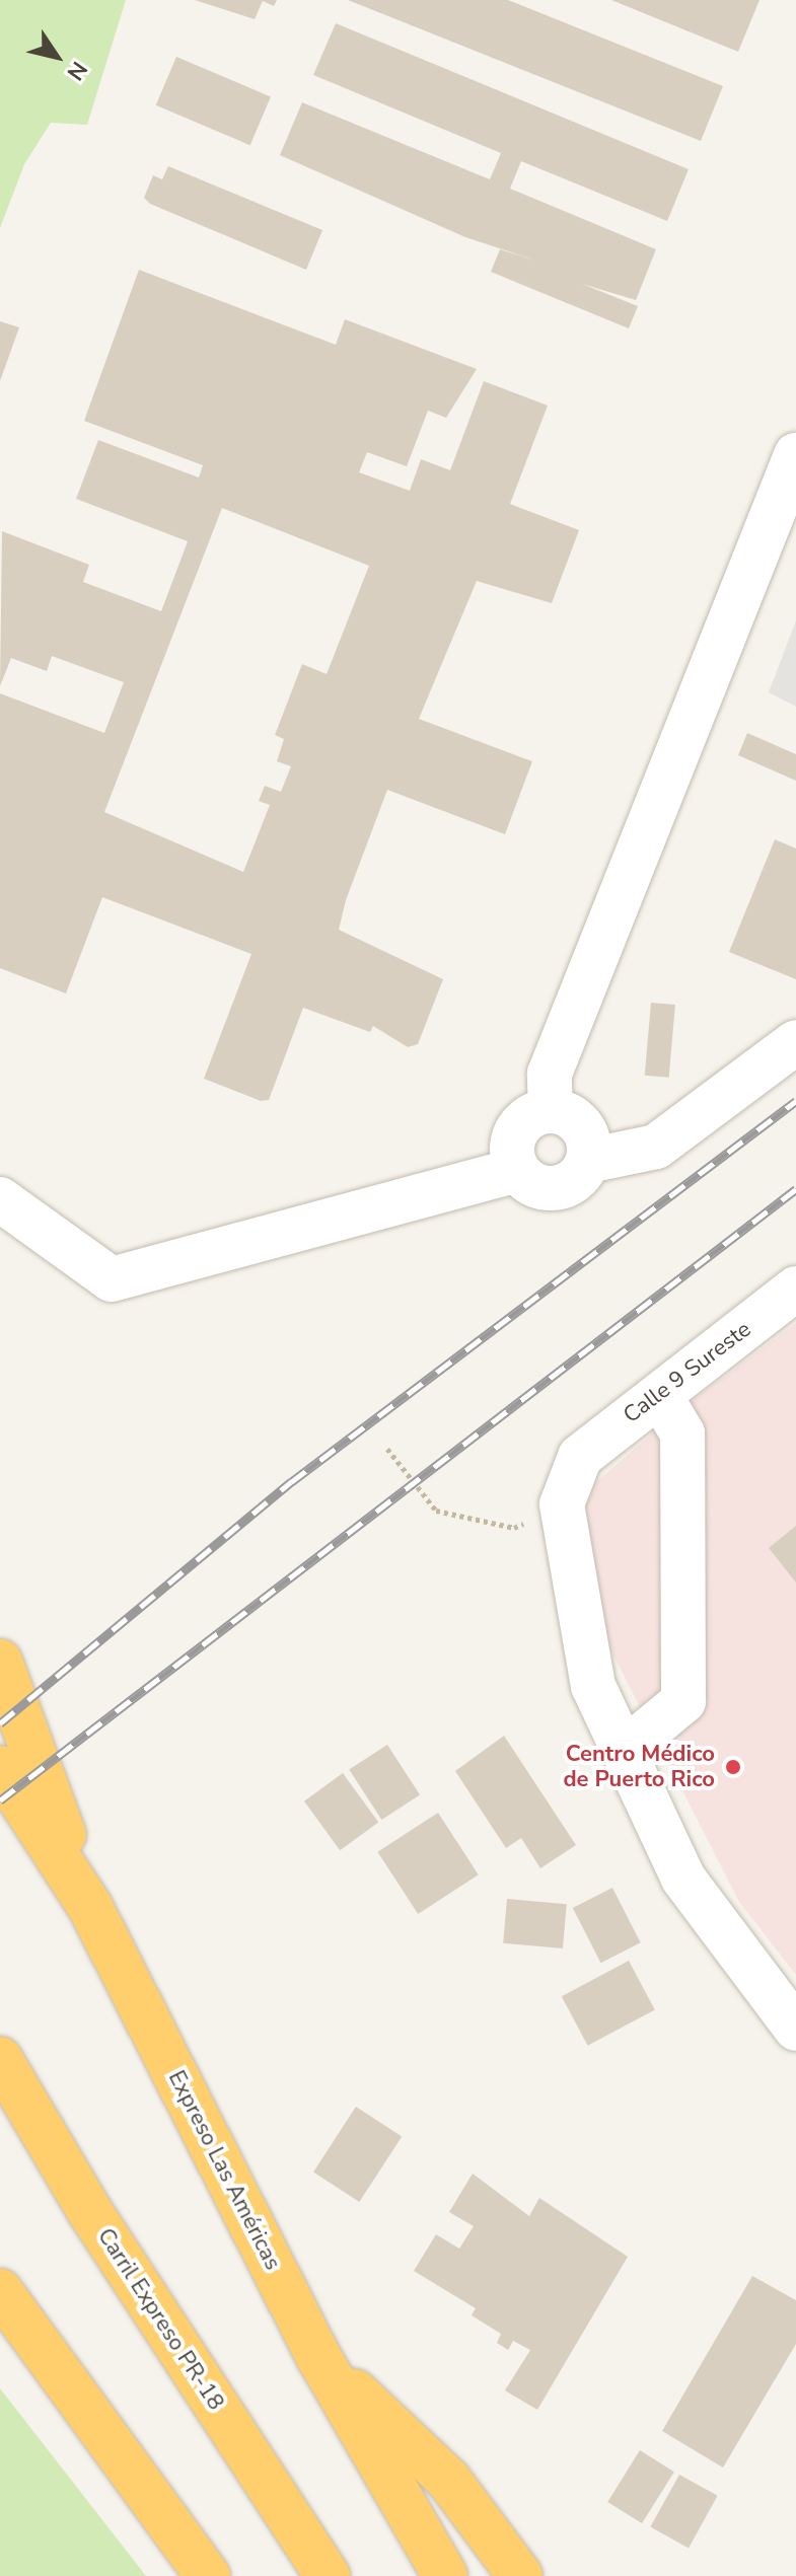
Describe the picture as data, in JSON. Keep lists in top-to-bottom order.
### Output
{
  "streets": {
    "highway": ["Expreso Las Américas", "Carril Expreso PR-18"],
    "street": ["Calle 9 Sureste"]
  },
  "places": ["Centro Médico de Puerto Rico"],
  "north": "bottom right"
}
